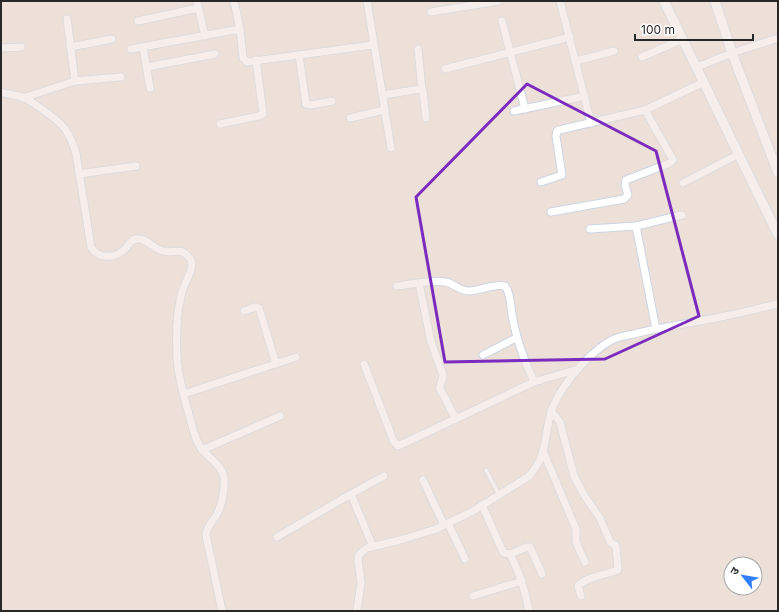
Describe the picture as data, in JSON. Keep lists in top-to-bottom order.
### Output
{
  "scale_bar": "100 m",
  "north": "top left"
}
